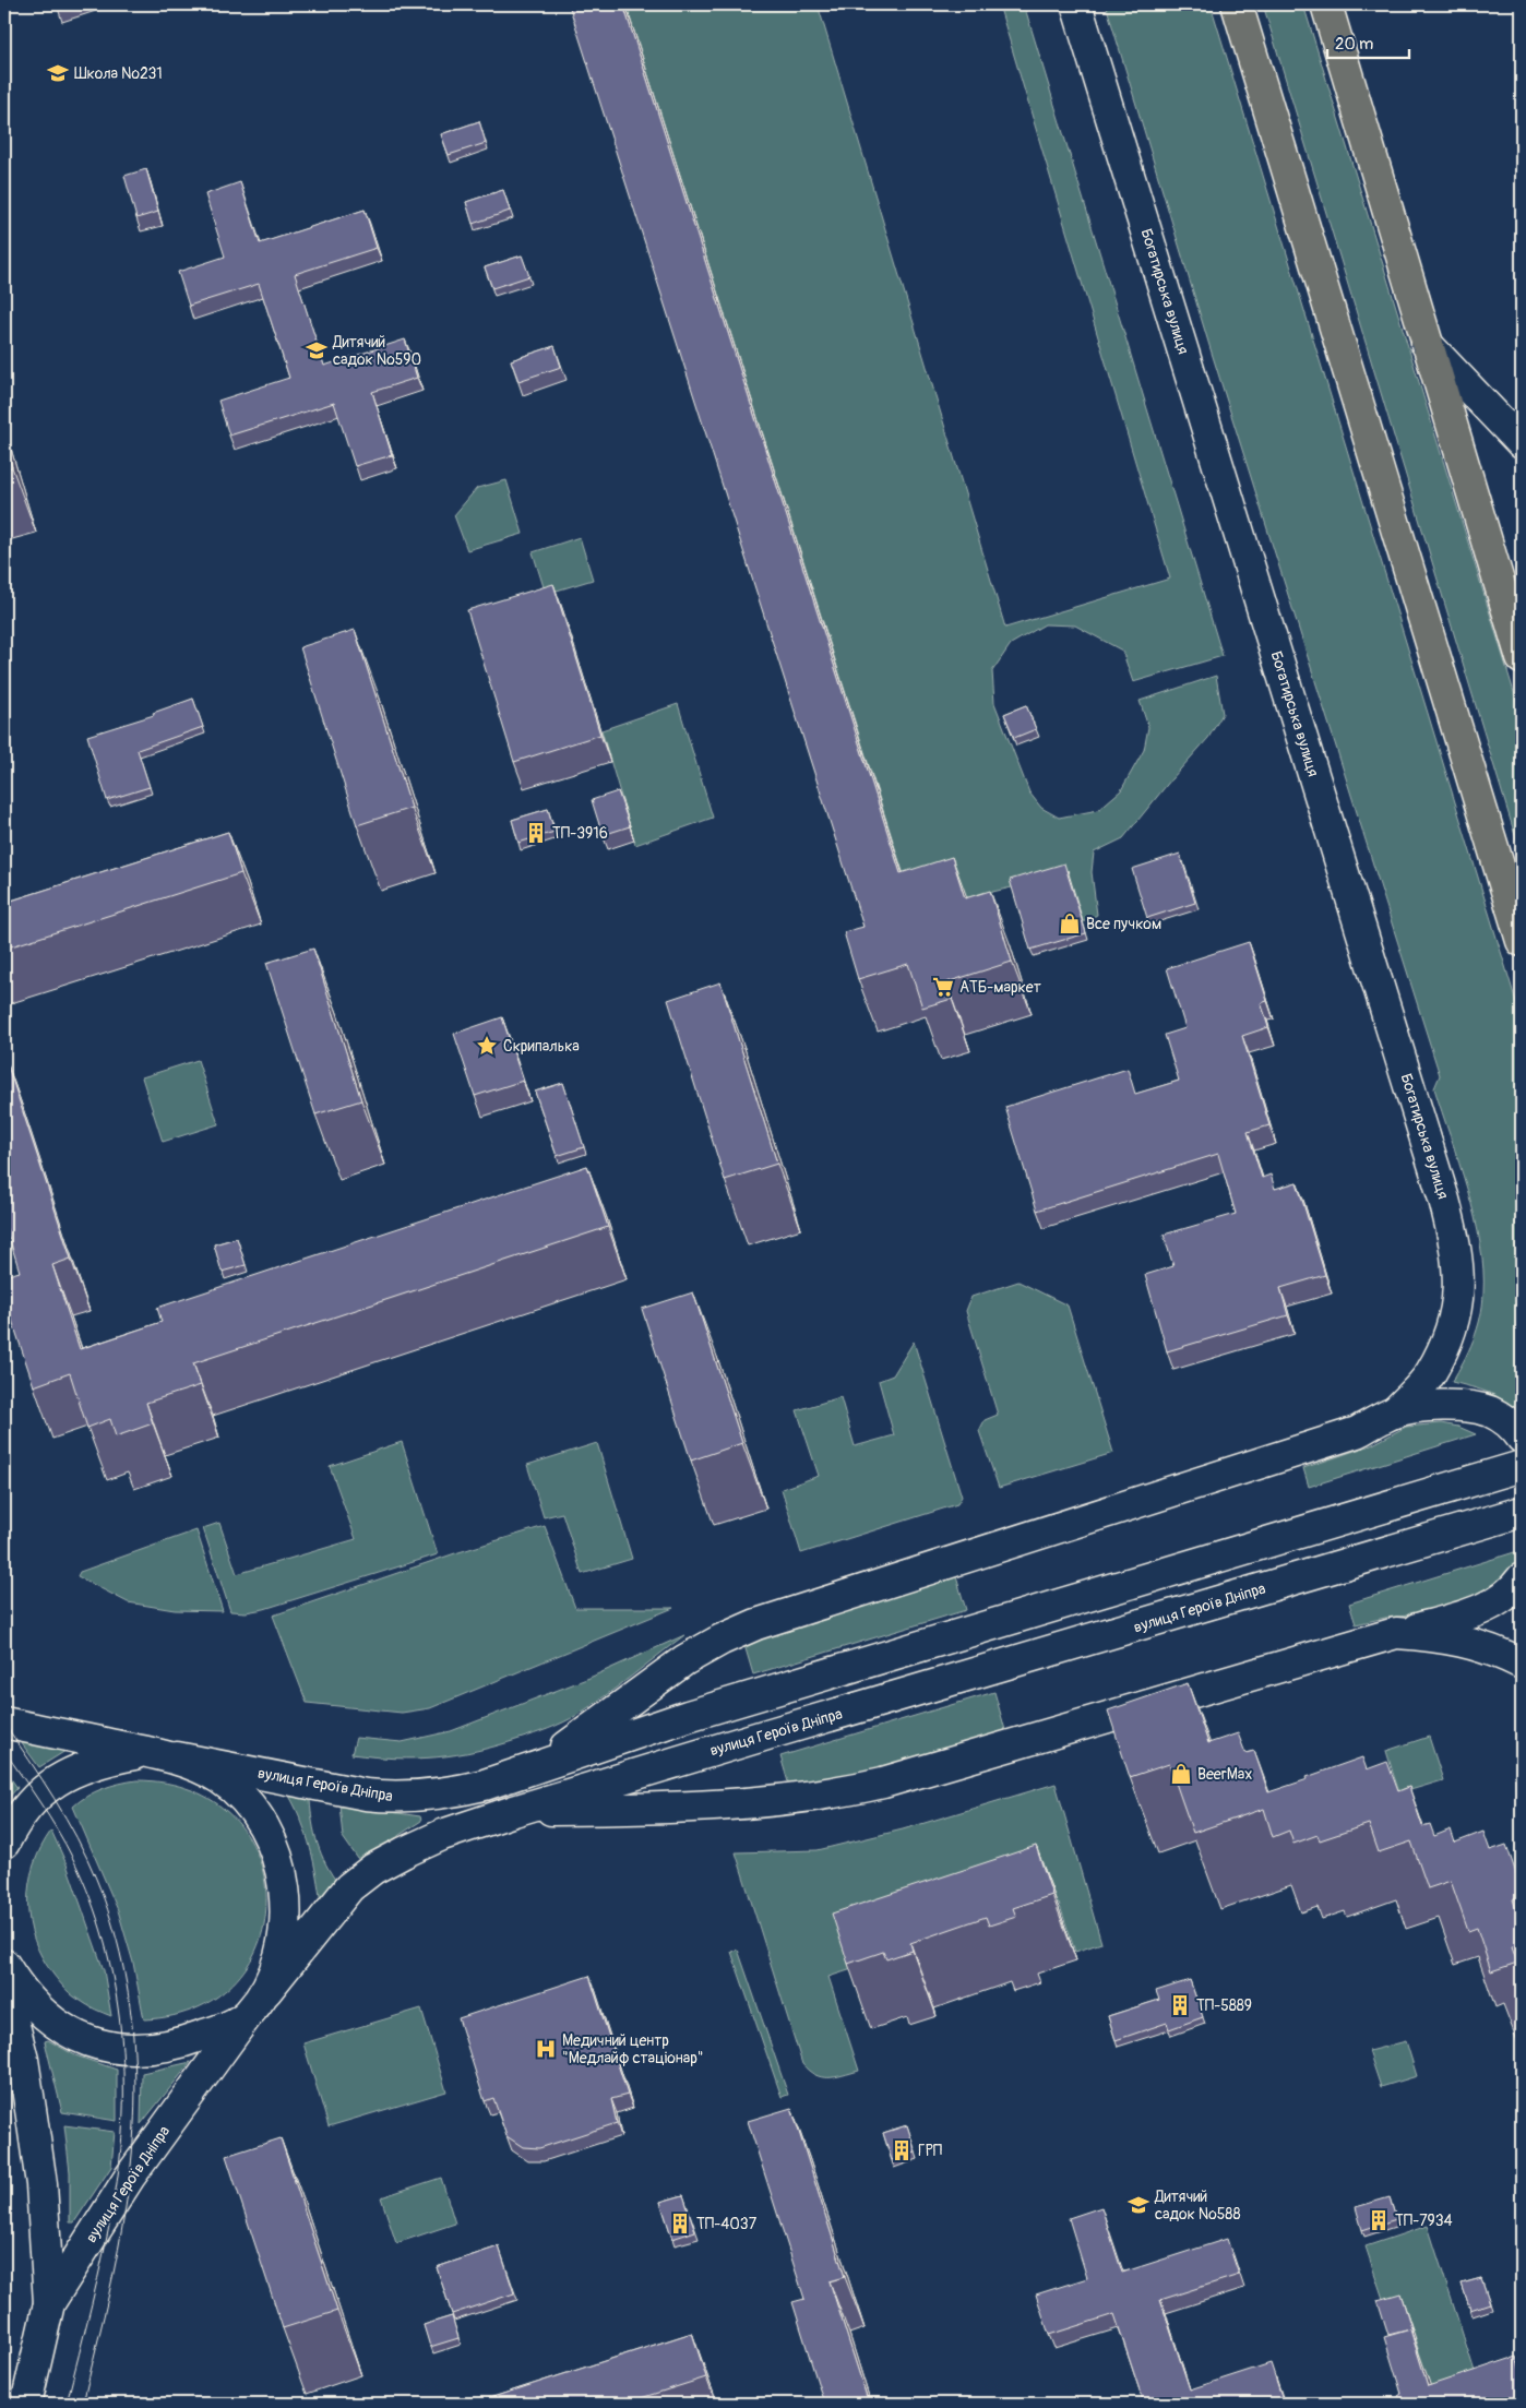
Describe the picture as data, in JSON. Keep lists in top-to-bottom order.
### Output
{
  "streets": {
    "main road": ["Богатирська вулиця", "вулиця Героїв Дніпра"]
  },
  "crossings": [
    ["Богатирська вулиця", "вулиця Героїв Дніпра"]
  ],
  "places": {
    "school or university": ["Школа №231", "Дитячий садок №590", "Дитячий садок №588"],
    "building": [
      "ТП-3916",
      "ТП-5889",
      "ГРП",
      "ТП-7934",
      "ТП-4037"
    ],
    "shop": ["Все пучком", "BeerMax"],
    "supermarket": ["АТБ-маркет"],
    "place": ["Скрипалька"],
    "hospital": ["Медичний центр \"Медлайф стаціонар\""]
  },
  "scale_bar": "20 m"
}
